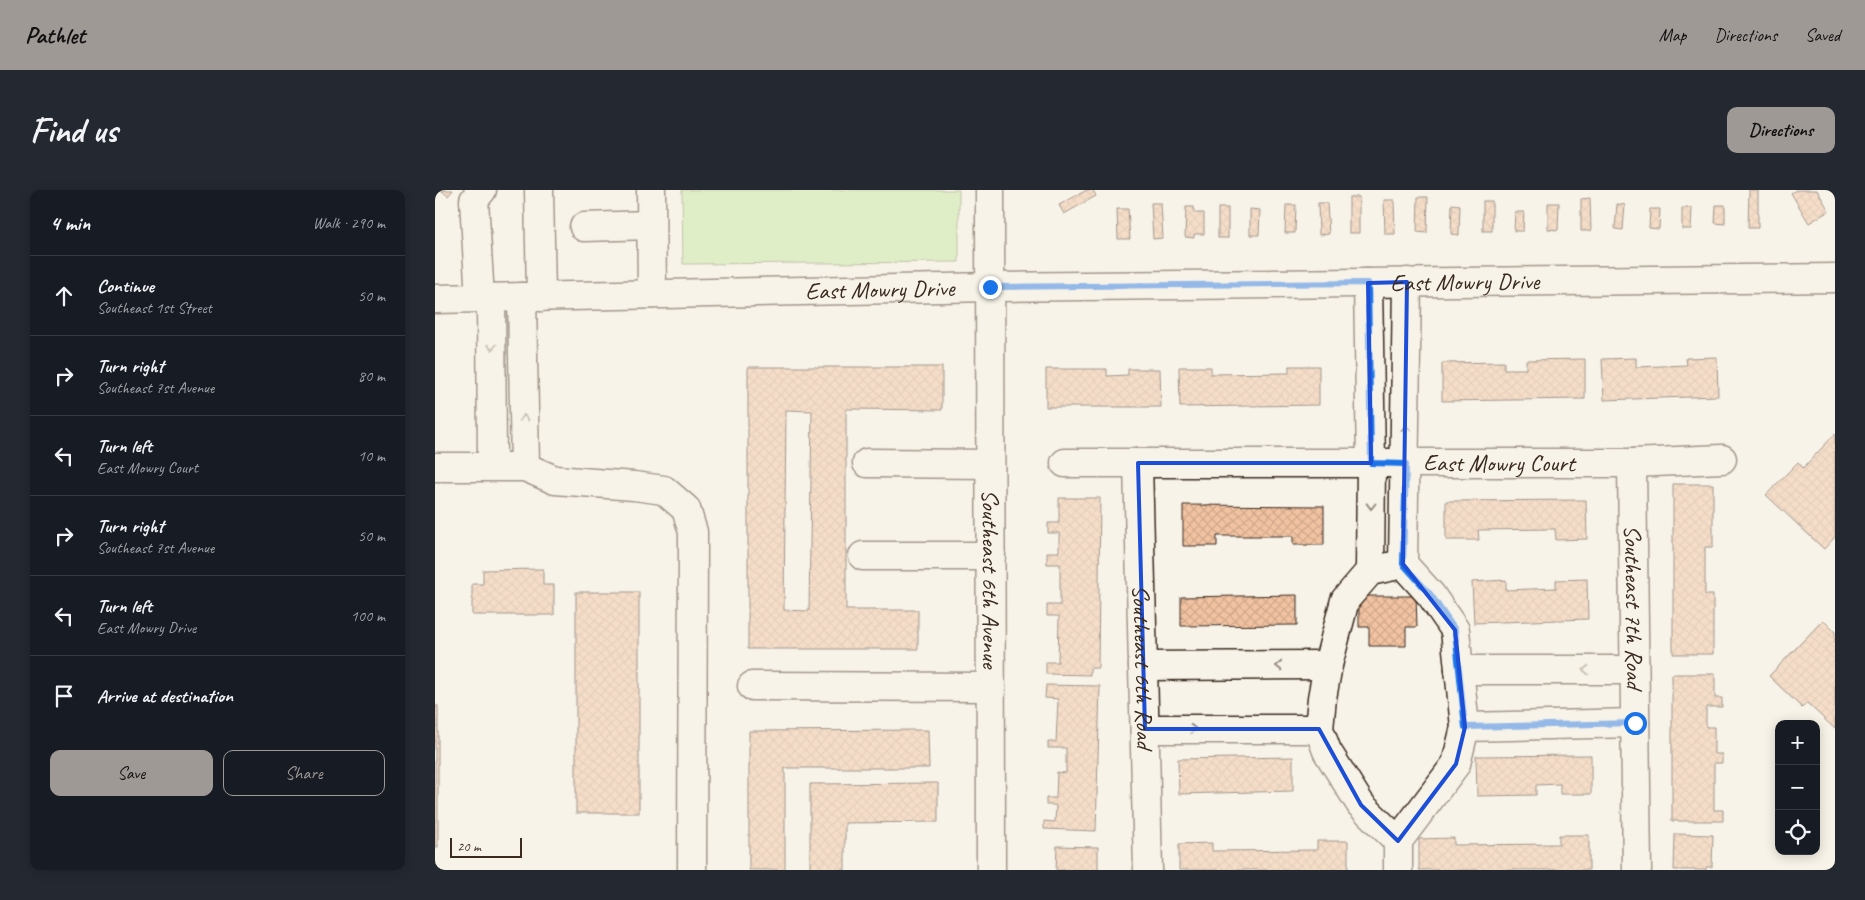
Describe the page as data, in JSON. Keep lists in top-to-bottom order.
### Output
{
  "streets": {
    "street": [
      "East Mowry Drive",
      "East Mowry Court",
      "Southeast 6th Avenue",
      "Southeast 7th Road",
      "Southeast 6th Road"
    ]
  },
  "crossings": [
    ["East Mowry Drive", "Southeast 6th Avenue"],
    ["East Mowry Court", "Southeast 7th Road"],
    ["East Mowry Court", "Southeast 6th Road"]
  ],
  "scale_bar": "20 m",
  "page": {
    "header": "Pathlet",
    "nav": ["Map", "Directions", "Saved"],
    "buttons": [
      "Directions",
      ["Save", "Share"]
    ],
    "title": "Find us",
    "heading": ["4 min", "Walk · 290 m"],
    "list": [
      ["Continue", "Southeast 1st Street", "50 m"],
      ["Turn right", "Southeast 7st Avenue", "80 m"],
      ["Turn left", "East Mowry Court", "10 m"],
      ["Turn right", "Southeast 7st Avenue", "50 m"],
      ["Turn left", "East Mowry Drive", "100 m"],
      "Arrive at destination"
    ],
    "map_buttons": ["+", "−"],
    "scale": "20 m"
  }
}
